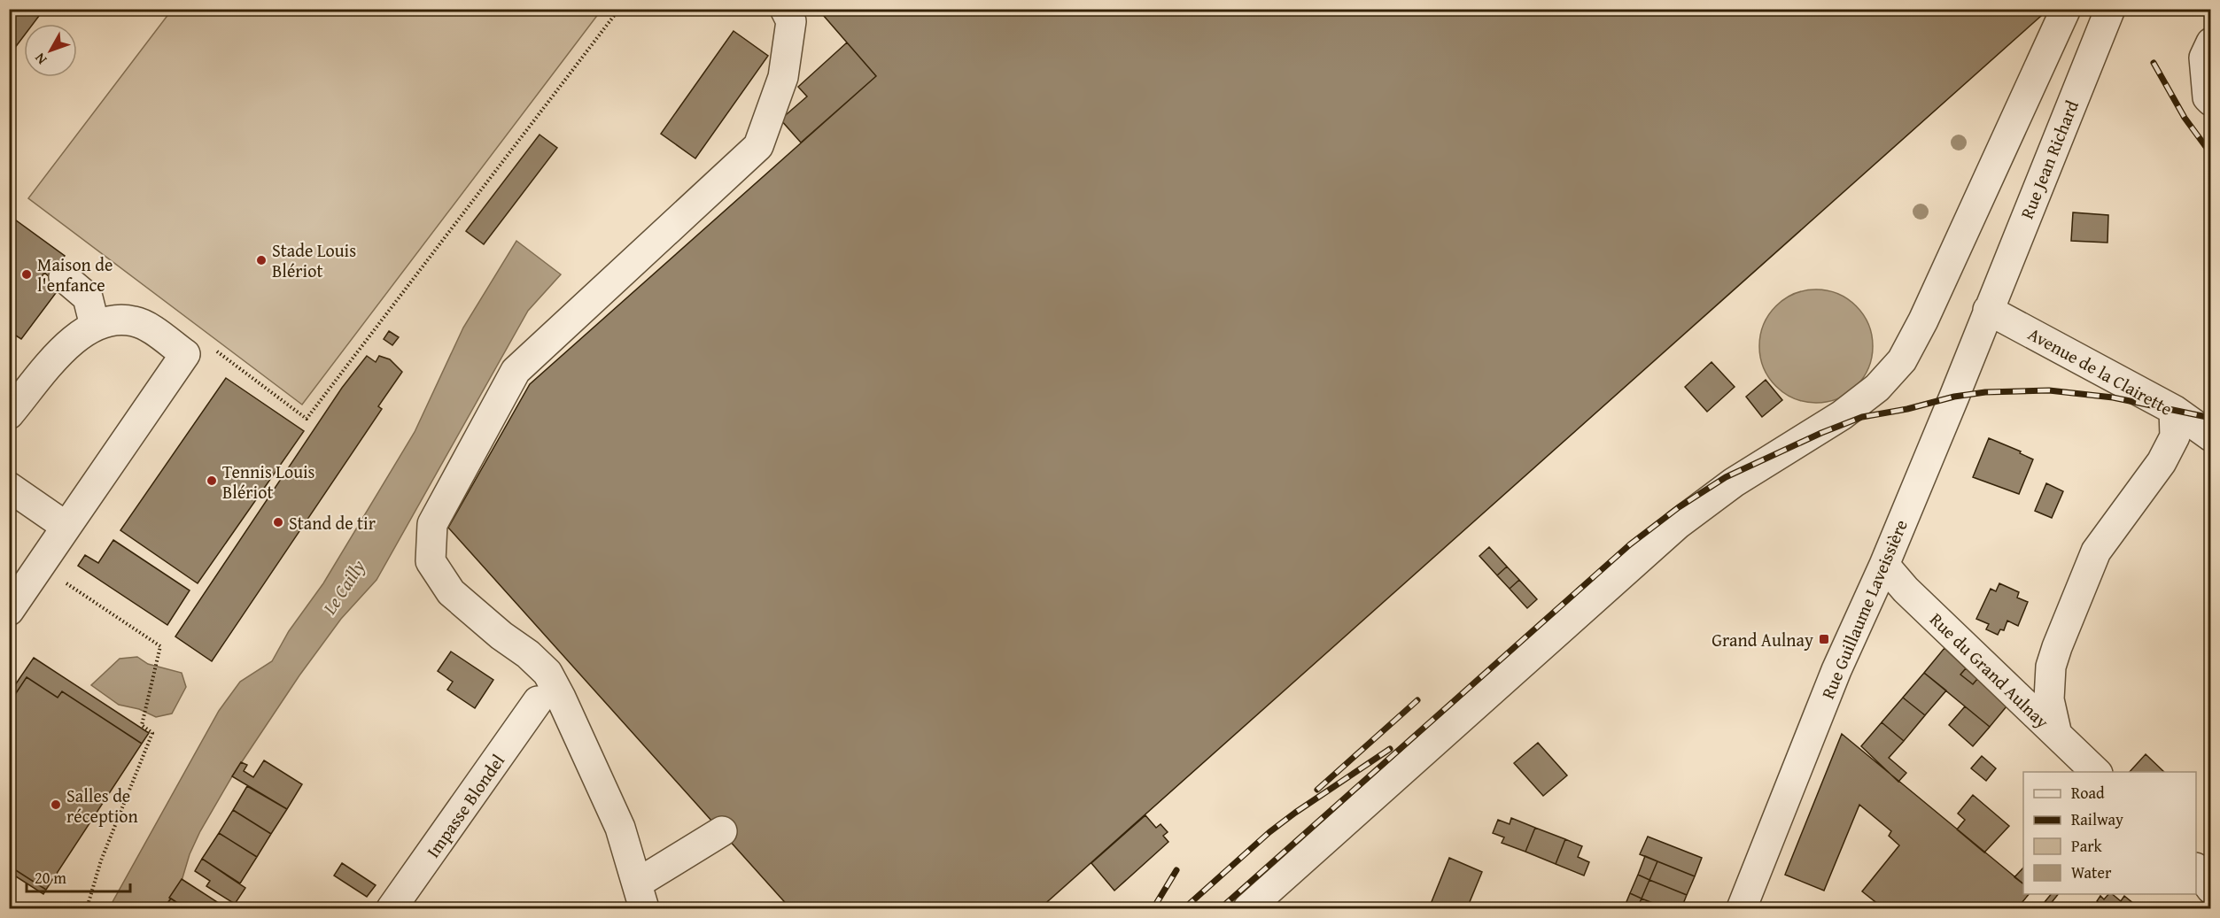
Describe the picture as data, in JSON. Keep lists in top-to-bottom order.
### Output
{
  "streets": {
    "street": [
      "Rue Jean Richard",
      "Avenue de la Clairette",
      "Rue Guillaume Laveissière",
      "Rue du Grand Aulnay",
      "Impasse Blondel"
    ]
  },
  "crossings": [
    ["Rue Jean Richard", "Avenue de la Clairette"],
    ["Rue Jean Richard", "Rue Guillaume Laveissière"],
    ["Avenue de la Clairette", "Rue Guillaume Laveissière"],
    ["Rue Guillaume Laveissière", "Rue du Grand Aulnay"]
  ],
  "water": ["Le Cailly"],
  "places": {
    "other": [
      "Stade Louis Blériot",
      "Maison de l'enfance",
      "Tennis Louis Blériot",
      "Stand de tir",
      "Salles de réception"
    ],
    "transit": ["Grand Aulnay"]
  },
  "legend": [
    "Road",
    "Railway",
    "Park",
    "Water"
  ],
  "scale_bar": "20 m",
  "north": "bottom left"
}
